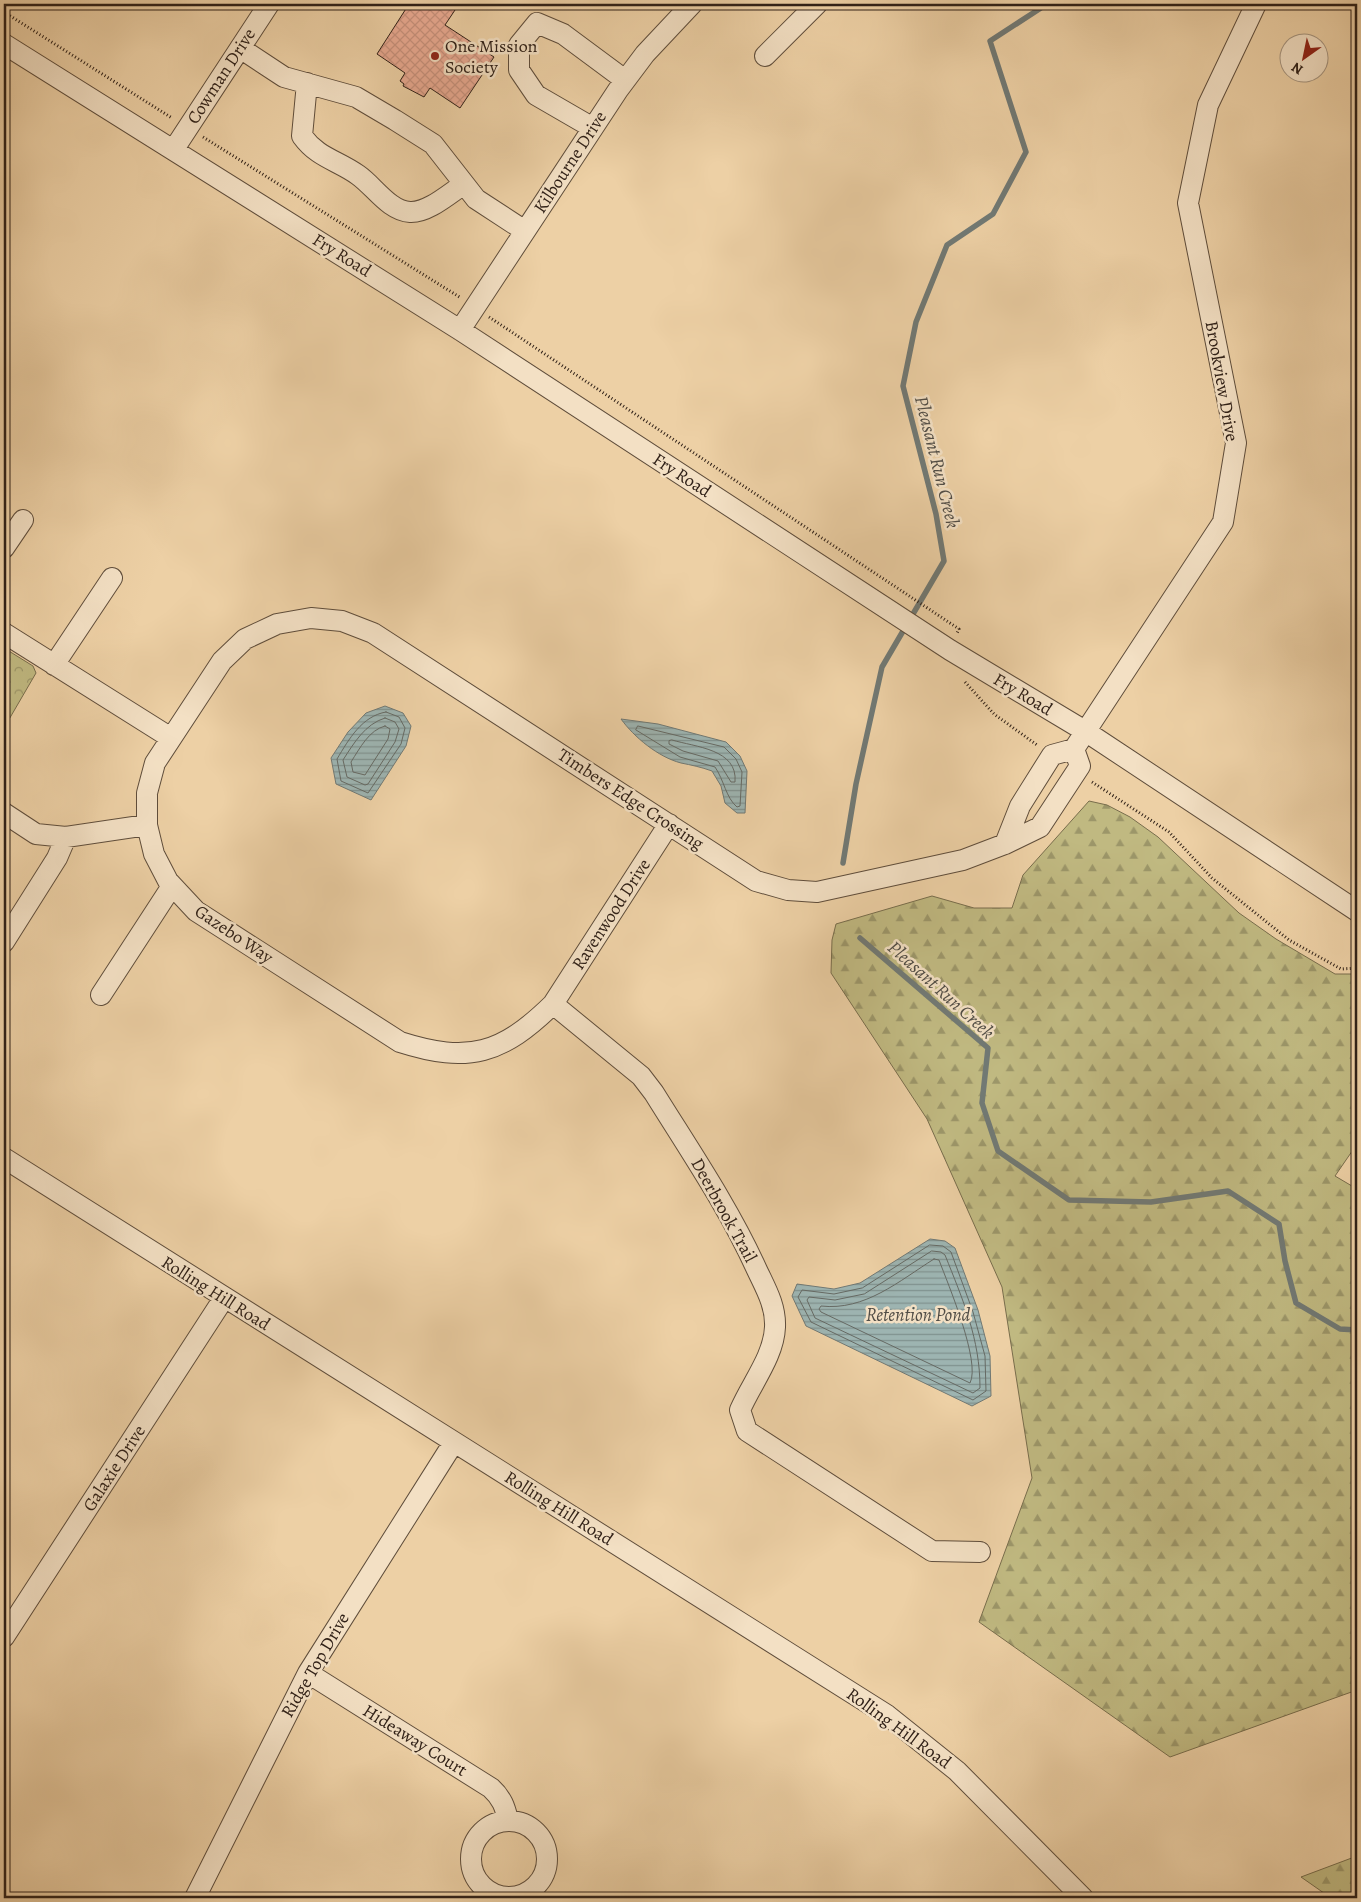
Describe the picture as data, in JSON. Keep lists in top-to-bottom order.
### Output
{
  "streets": {
    "street": [
      "Cowman Drive",
      "Kilbourne Drive",
      "Fry Road",
      "Brookview Drive",
      "Timbers Edge Crossing",
      "Ravenwood Drive",
      "Gazebo Way",
      "Deerbrook Trail",
      "Rolling Hill Road",
      "Galaxie Drive",
      "Ridge Top Drive",
      "Hideaway Court"
    ]
  },
  "crossings": [
    ["Cowman Drive", "Fry Road"],
    ["Kilbourne Drive", "Fry Road"],
    ["Fry Road", "Brookview Drive"],
    ["Timbers Edge Crossing", "Ravenwood Drive"],
    ["Timbers Edge Crossing", "Gazebo Way"],
    ["Ravenwood Drive", "Gazebo Way"],
    ["Ravenwood Drive", "Deerbrook Trail"],
    ["Gazebo Way", "Deerbrook Trail"],
    ["Rolling Hill Road", "Galaxie Drive"],
    ["Rolling Hill Road", "Ridge Top Drive"],
    ["Ridge Top Drive", "Hideaway Court"]
  ],
  "water": ["Pleasant Run Creek", "Retention Pond"],
  "places": ["One Mission Society"],
  "north": "bottom left"
}
